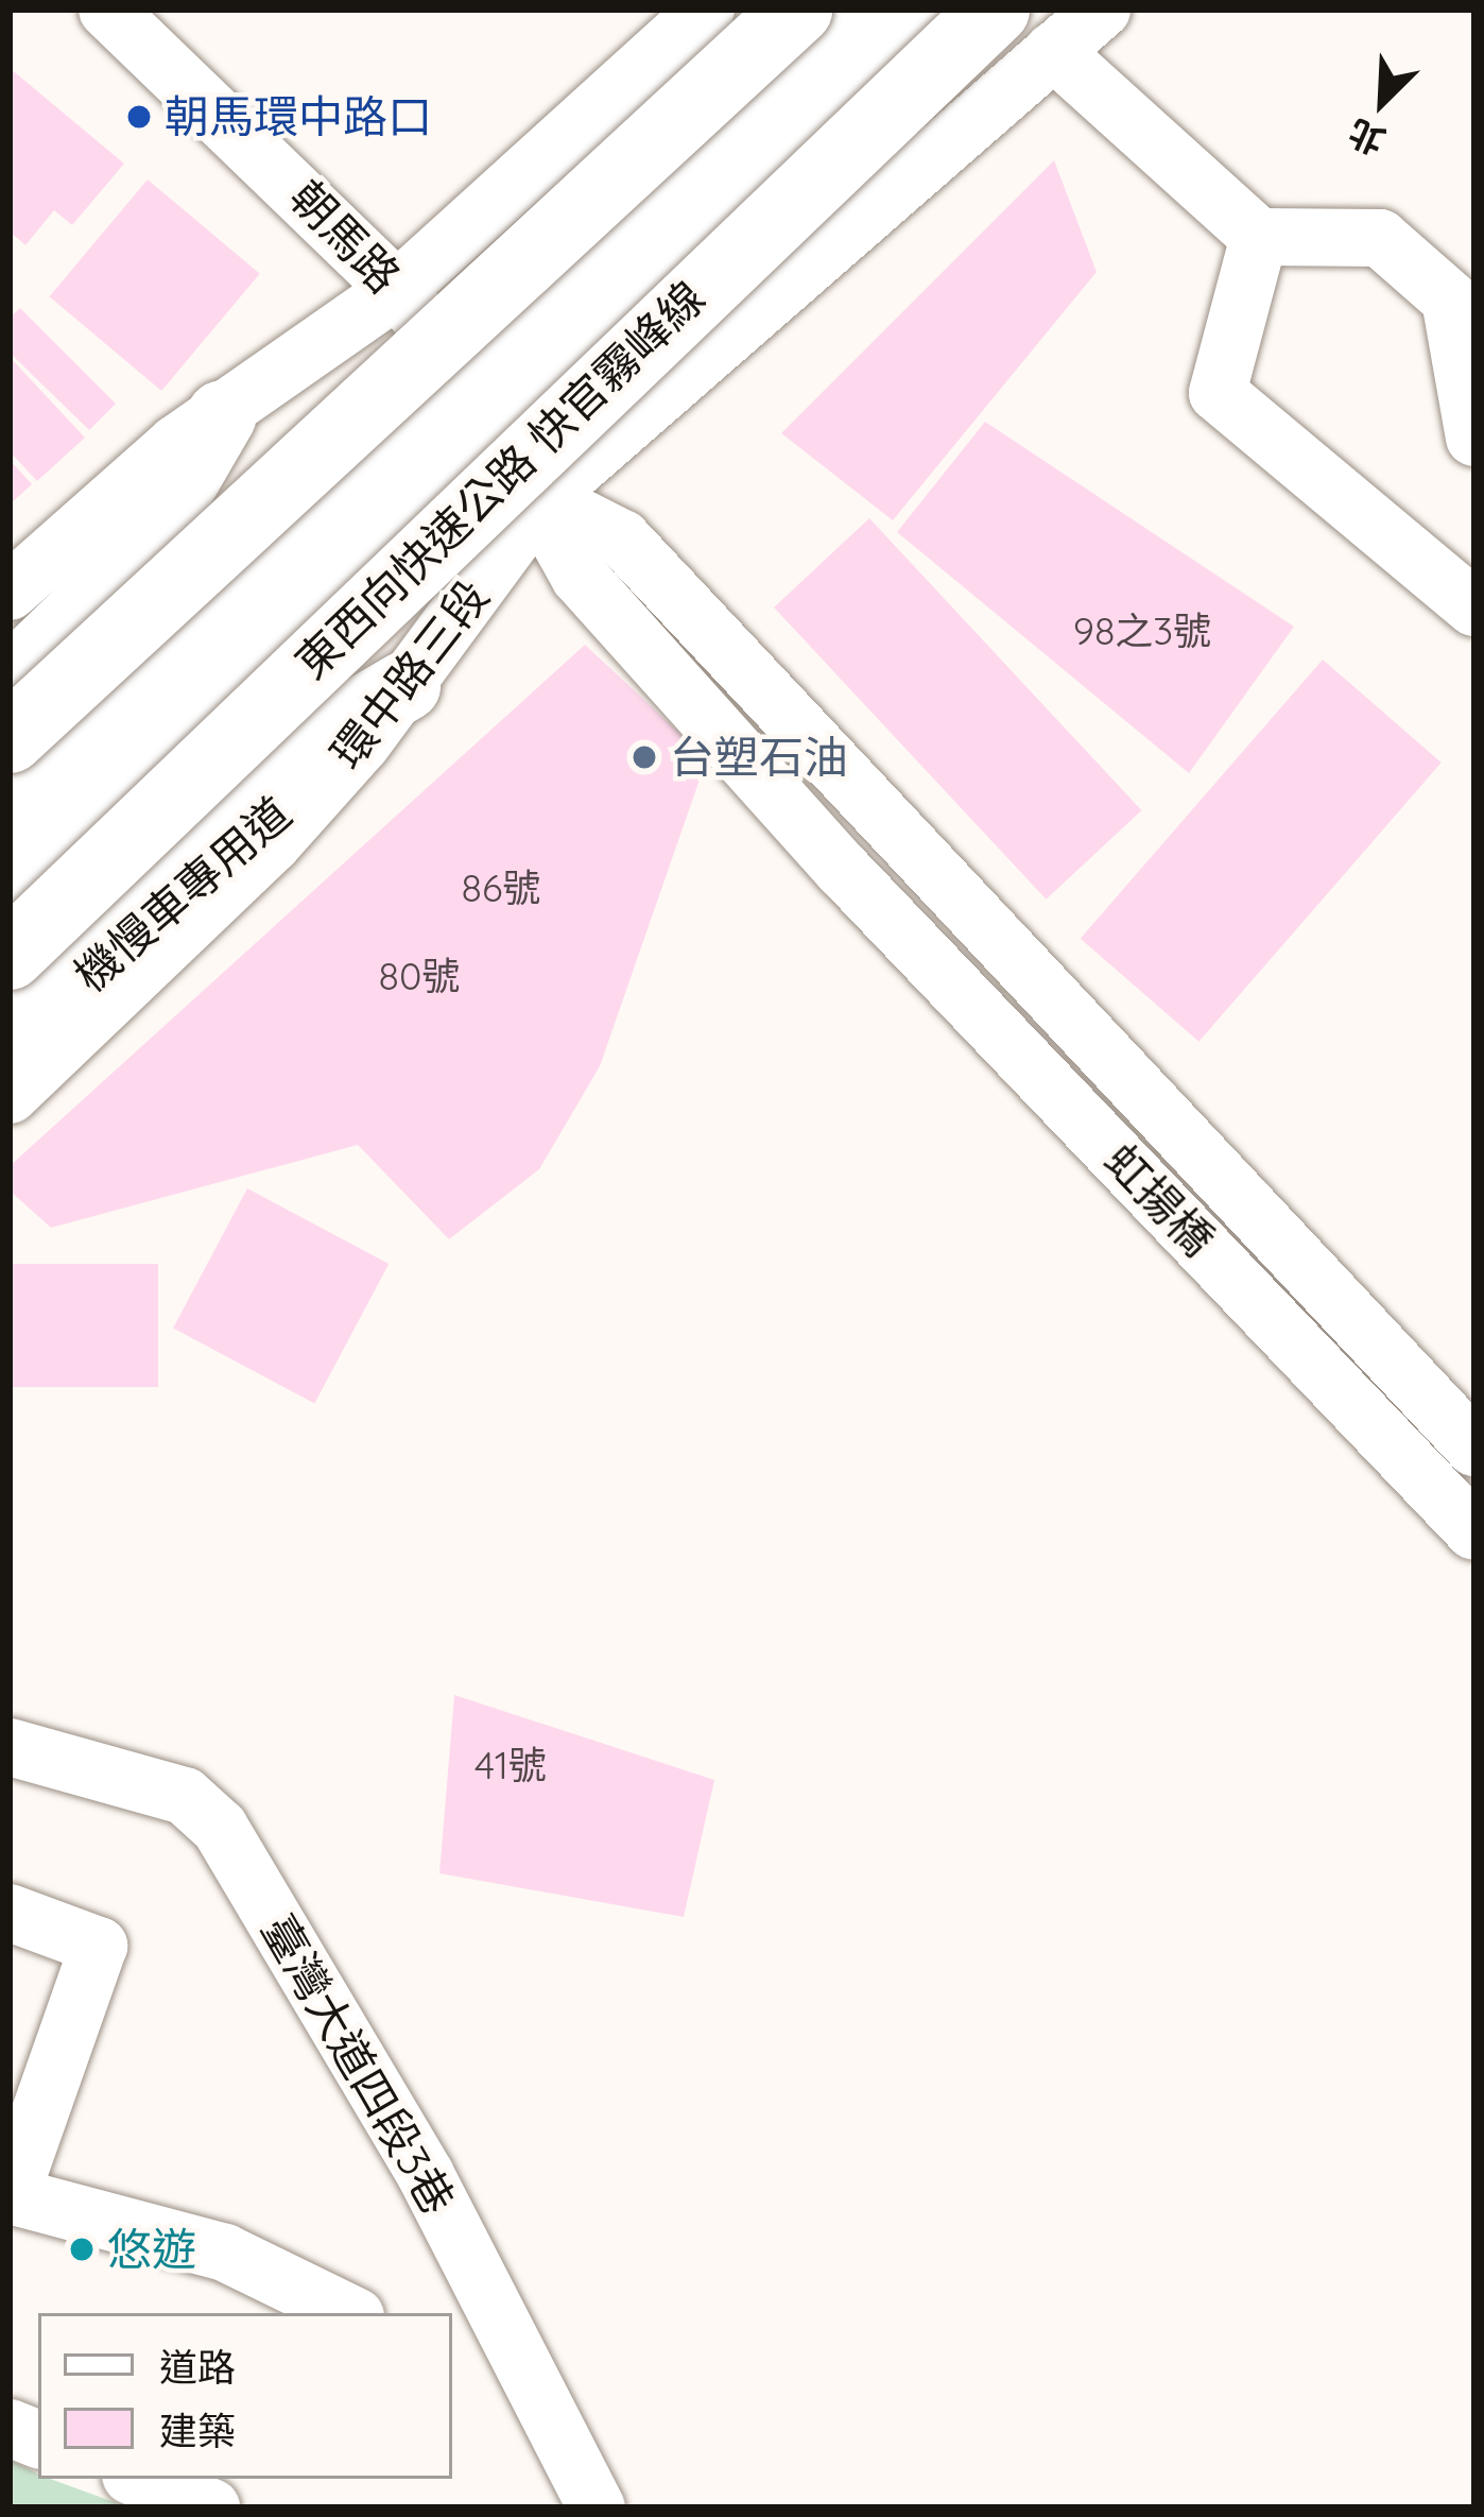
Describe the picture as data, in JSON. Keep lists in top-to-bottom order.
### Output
{
  "streets": {
    "highway": ["東西向快速公路 快官霧峰線"],
    "street": [
      "朝馬路",
      "環中路三段",
      "機慢車專用道",
      "虹揚橋",
      "臺灣大道四段3巷"
    ]
  },
  "crossings": [
    ["朝馬路", "環中路三段"],
    ["朝馬路", "虹揚橋"],
    ["環中路三段", "機慢車專用道"],
    ["環中路三段", "虹揚橋"]
  ],
  "places": ["朝馬環中路口", "台塑石油", "悠遊"],
  "house_numbers": [
    "98之3號",
    "86號",
    "80號",
    "41號"
  ],
  "legend": ["道路", "建築"],
  "north": "bottom left"
}
